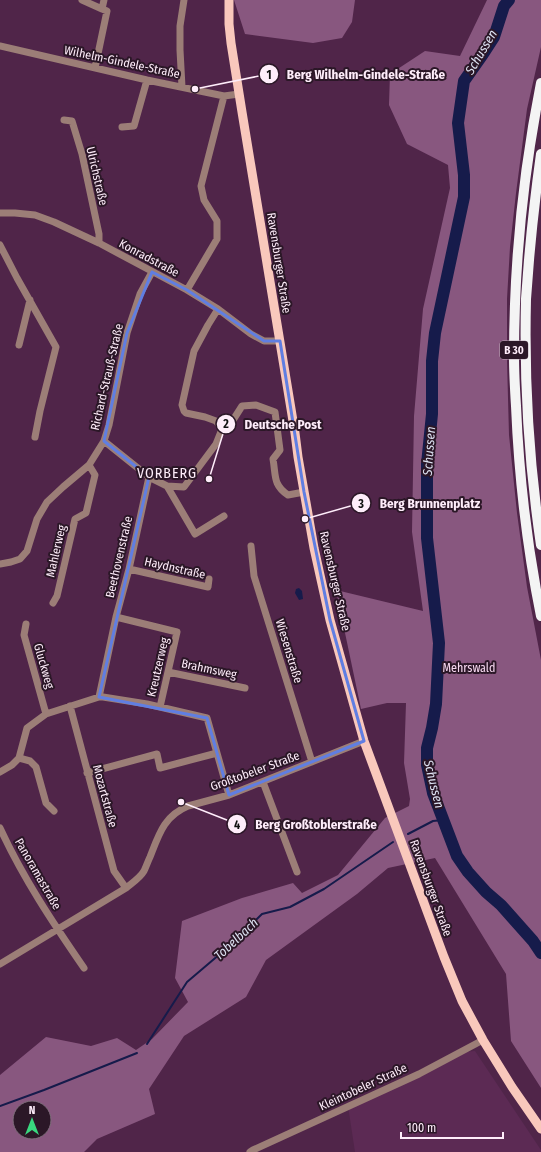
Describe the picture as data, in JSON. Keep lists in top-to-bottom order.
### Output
{
  "streets": {
    "highway": ["B 30"],
    "main road": ["Ravensburger Straße"],
    "street": [
      "Wilhelm-Gindele-Straße",
      "Ulrichstraße",
      "Konradstraße",
      "Richard-Strauß-Straße",
      "Mahlerweg",
      "Beethovenstraße",
      "Haydnstraße",
      "Wiesenstraße",
      "Gluckweg",
      "Kreutzerweg",
      "Brahmsweg",
      "Großtobeler Straße",
      "Mozartstraße",
      "Panoramastraße",
      "Kleintobeler Straße"
    ]
  },
  "crossings": [
    ["Wilhelm-Gindele-Straße", "Ravensburger Straße"],
    ["Ulrichstraße", "Konradstraße"],
    ["Konradstraße", "Ravensburger Straße"],
    ["Konradstraße", "Richard-Strauß-Straße"],
    ["Ravensburger Straße", "Großtobeler Straße"],
    ["Ravensburger Straße", "Kleintobeler Straße"],
    ["Richard-Strauß-Straße", "Mahlerweg"],
    ["Beethovenstraße", "Haydnstraße"],
    ["Beethovenstraße", "Kreutzerweg"],
    ["Wiesenstraße", "Großtobeler Straße"],
    ["Kreutzerweg", "Brahmsweg"],
    ["Großtobeler Straße", "Mozartstraße"],
    ["Großtobeler Straße", "Panoramastraße"]
  ],
  "districts": ["VORBERG"],
  "water": ["Schussen", "Tobelbach"],
  "parks": ["Mehrswald"],
  "places": [
    "Berg Wilhelm-Gindele-Straße",
    "Deutsche Post",
    "Berg Brunnenplatz",
    "Berg Großtoblerstraße"
  ],
  "scale_bar": "100 m",
  "north": "top"
}
